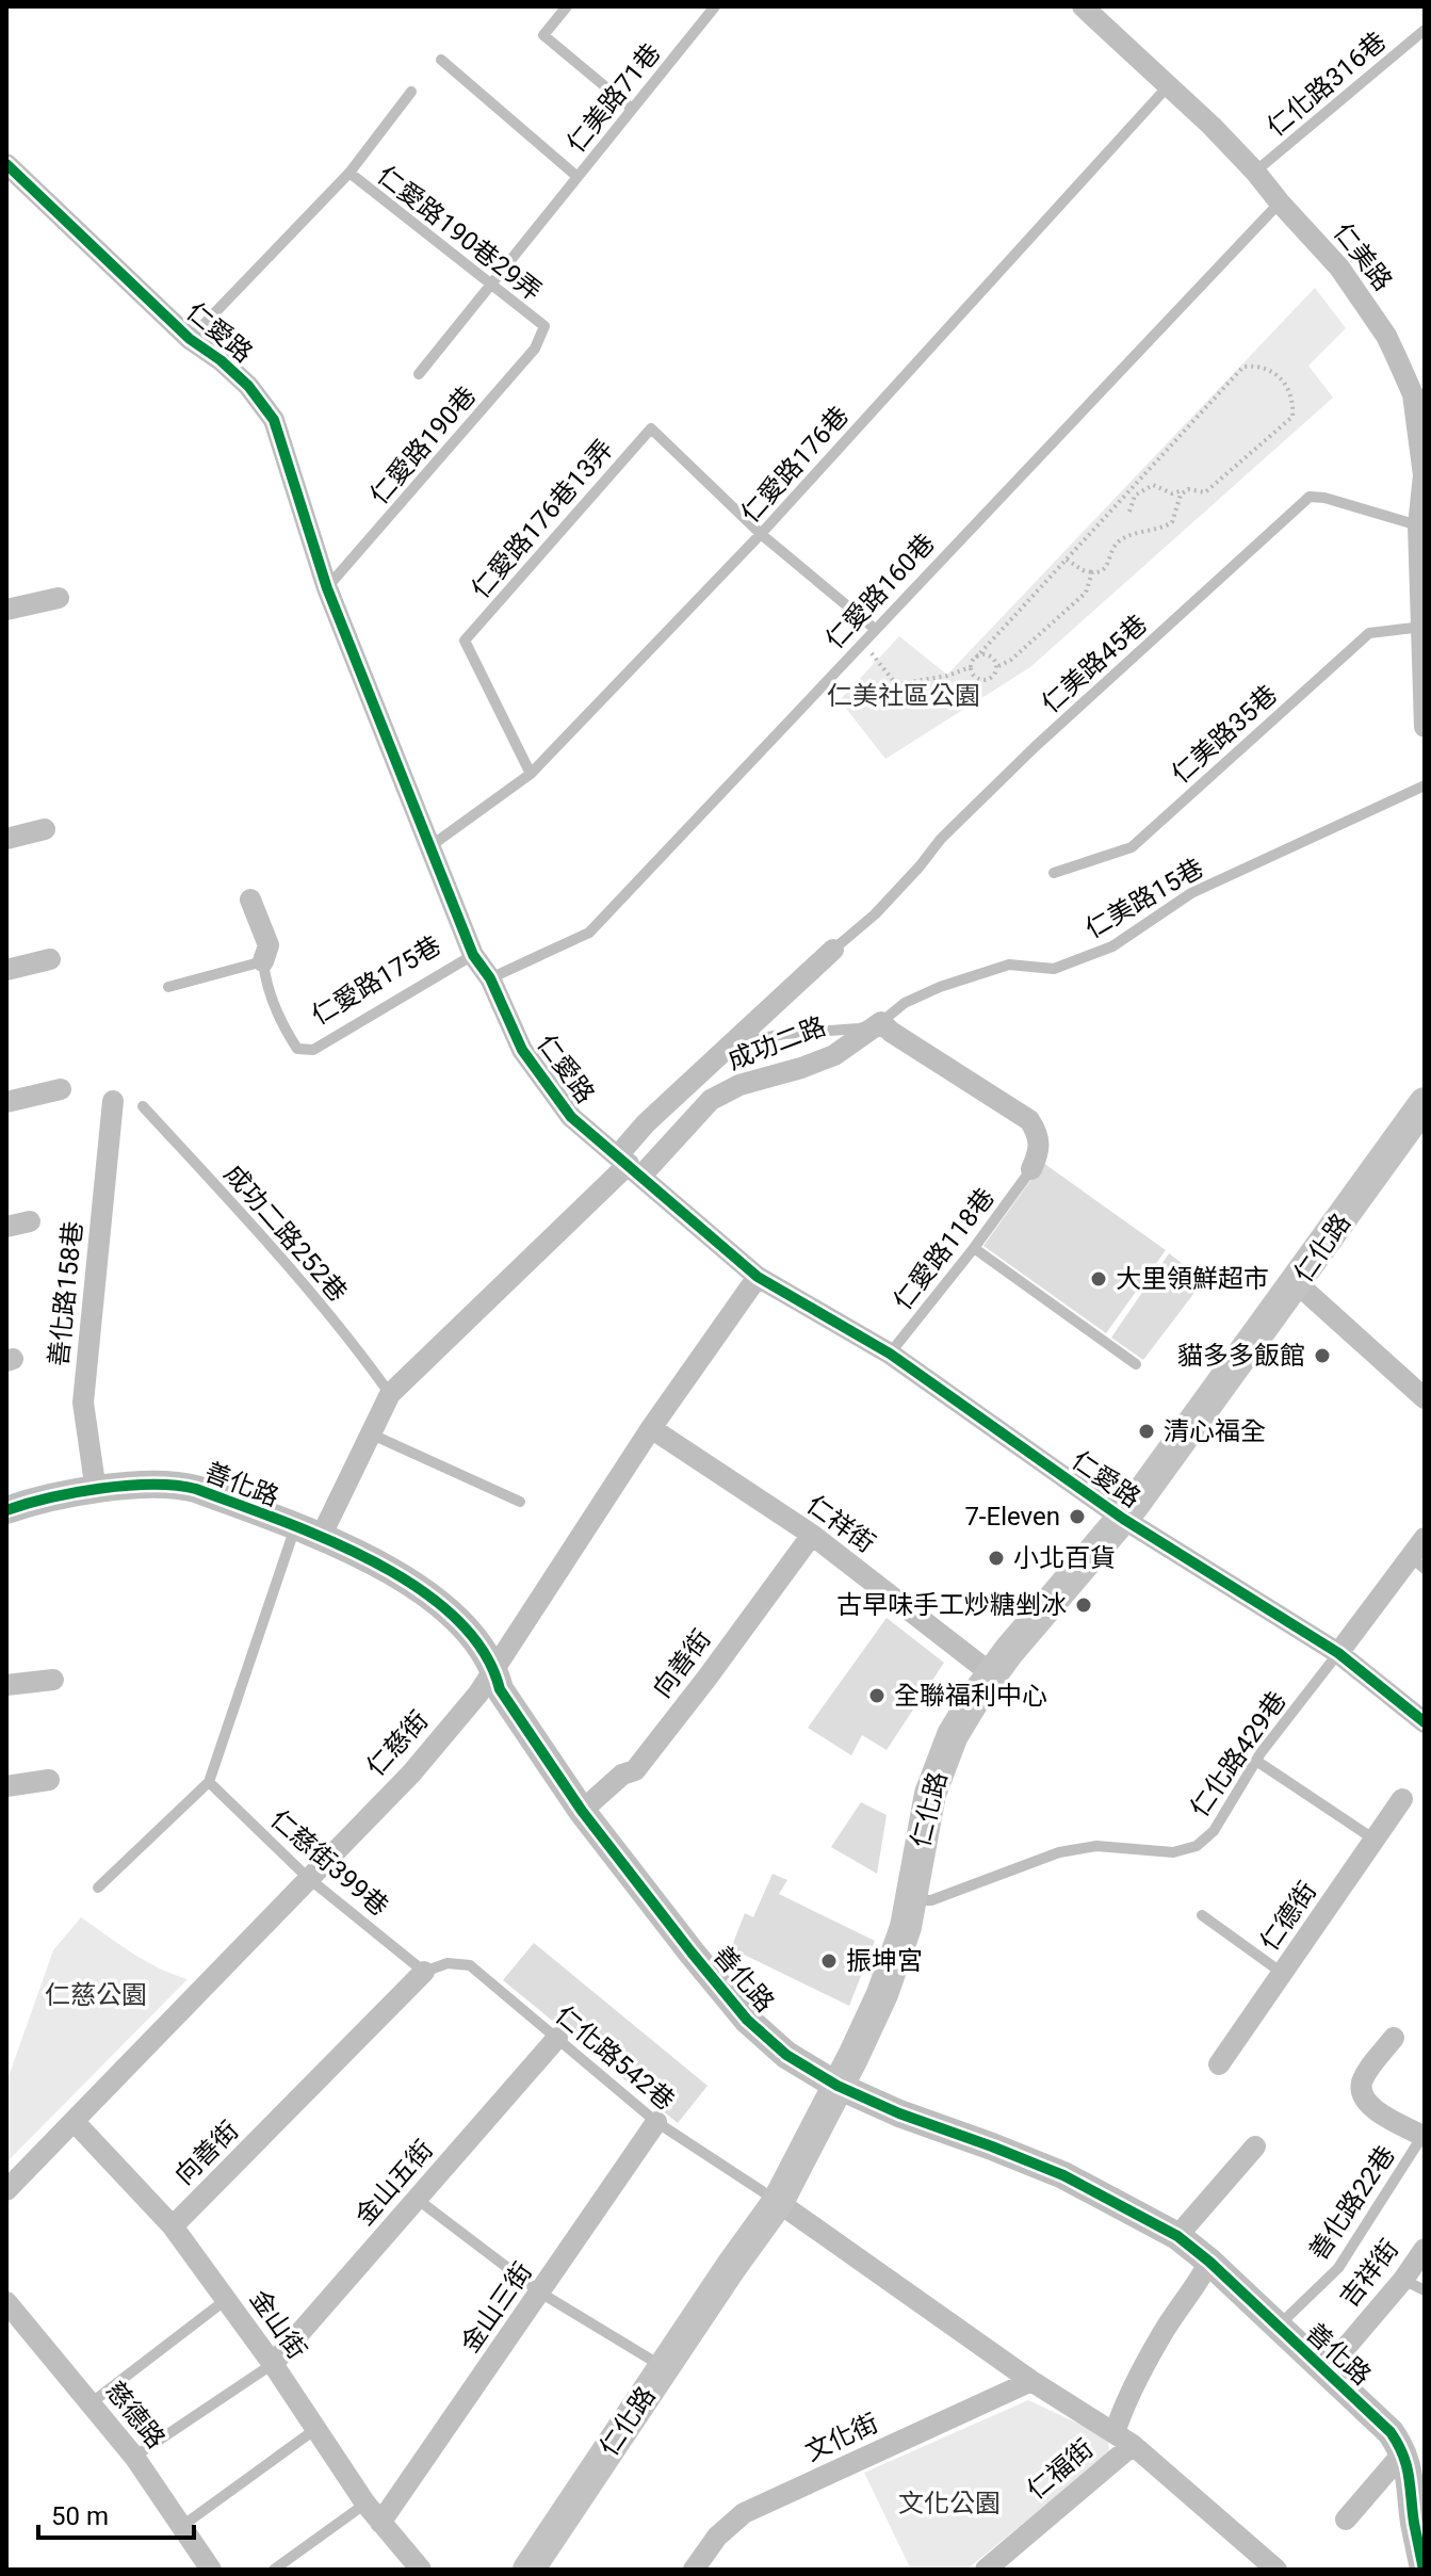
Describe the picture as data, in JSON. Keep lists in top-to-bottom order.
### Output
{
  "streets": {
    "main road": ["仁化路"],
    "street": [
      "仁美路",
      "仁愛路",
      "仁愛路175巷",
      "成功二路",
      "善化路158巷",
      "善化路",
      "仁祥街",
      "向善街",
      "仁慈街",
      "仁德街",
      "金山五街",
      "吉祥街",
      "金山三街",
      "金山街",
      "慈德路",
      "文化街",
      "仁福街"
    ],
    "lane": [
      "仁化路316巷",
      "仁美路71巷",
      "仁愛路190巷29弄",
      "仁愛路190巷",
      "仁愛路176巷",
      "仁愛路176巷13弄",
      "仁愛路160巷",
      "仁美路45巷",
      "仁美路35巷",
      "仁美路15巷",
      "成功二路252巷",
      "仁愛路118巷",
      "仁化路429巷",
      "仁慈街399巷",
      "仁化路542巷",
      "善化路22巷"
    ]
  },
  "crossings": [
    ["仁化路316巷", "仁美路"],
    ["仁美路71巷", "仁愛路190巷"],
    ["仁愛路190巷29弄", "仁愛路190巷"],
    ["仁美路", "仁愛路176巷"],
    ["仁美路", "仁愛路160巷"],
    ["仁美路", "仁美路45巷"],
    ["仁美路", "仁美路35巷"],
    ["仁愛路", "仁愛路190巷"],
    ["仁愛路", "仁愛路176巷"],
    ["仁愛路", "仁愛路160巷"],
    ["仁愛路", "仁愛路175巷"],
    ["仁愛路", "成功二路"],
    ["仁愛路", "仁化路"],
    ["仁愛路", "仁愛路118巷"],
    ["仁愛路", "仁慈街"],
    ["仁愛路", "仁化路429巷"],
    ["仁愛路176巷", "仁愛路176巷13弄"],
    ["仁美路45巷", "成功二路"],
    ["仁美路15巷", "成功二路"],
    ["成功二路", "成功二路252巷"],
    ["成功二路", "善化路"],
    ["仁化路", "善化路"],
    ["仁化路", "仁祥街"],
    ["仁化路", "仁化路429巷"],
    ["仁化路", "仁化路542巷"],
    ["善化路158巷", "善化路"],
    ["善化路", "向善街"],
    ["善化路", "仁慈街"],
    ["善化路", "善化路22巷"],
    ["善化路", "吉祥街"],
    ["仁祥街", "向善街"],
    ["仁祥街", "仁慈街"],
    ["向善街", "仁慈街399巷"],
    ["向善街", "仁化路542巷"],
    ["向善街", "金山街"],
    ["仁慈街", "仁慈街399巷"],
    ["仁慈街", "金山街"],
    ["仁慈街399巷", "仁化路542巷"],
    ["仁化路542巷", "金山五街"],
    ["仁化路542巷", "金山三街"],
    ["金山五街", "金山街"],
    ["金山三街", "金山街"]
  ],
  "parks": ["仁美社區公園", "仁慈公園", "文化公園"],
  "places": [
    "大里領鮮超市",
    "貓多多飯館",
    "清心福全",
    "7-Eleven",
    "小北百貨",
    "古早味手工炒糖剉冰",
    "全聯福利中心",
    "振坤宮"
  ],
  "scale_bar": "50 m"
}
